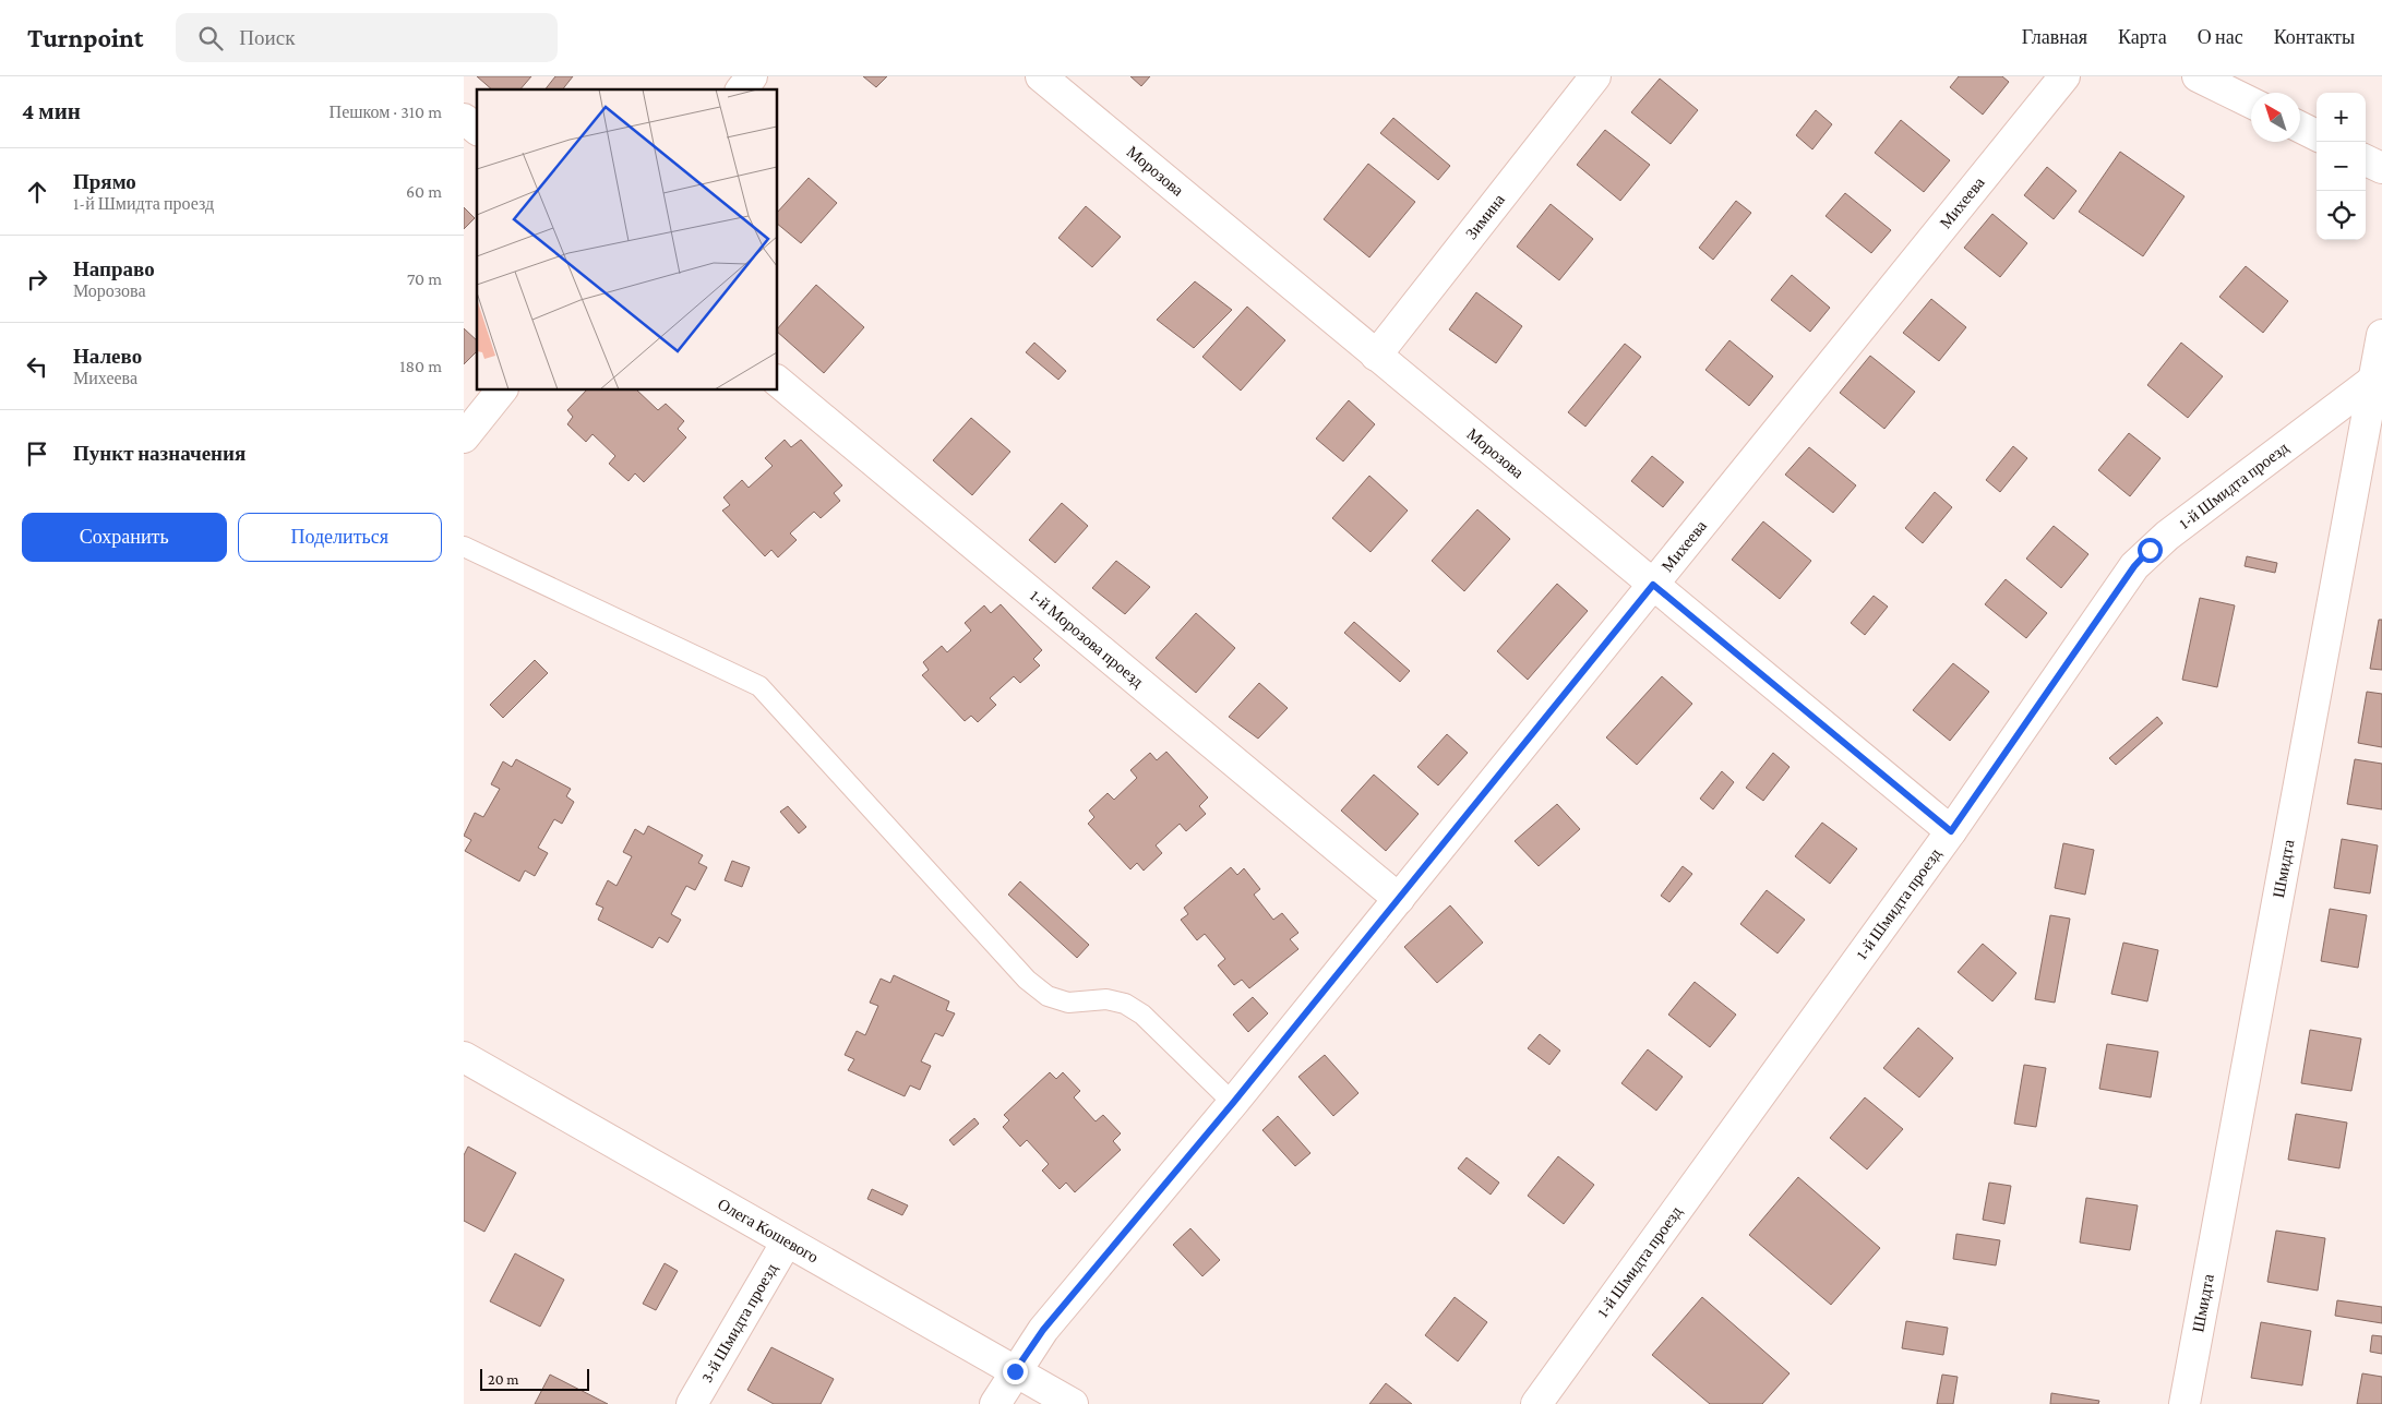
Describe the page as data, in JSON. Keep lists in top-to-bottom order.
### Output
{
  "streets": {
    "street": [
      "Морозова",
      "Михеева",
      "Зимина",
      "1-й Шмидта проезд",
      "1-й Морозова проезд",
      "Шмидта",
      "Олега Кошевого",
      "3-й Шмидта проезд"
    ]
  },
  "crossings": [
    ["Морозова", "Михеева"],
    ["Морозова", "Зимина"],
    ["Морозова", "1-й Шмидта проезд"],
    ["Михеева", "1-й Морозова проезд"],
    ["Михеева", "Олега Кошевого"],
    ["1-й Шмидта проезд", "Шмидта"],
    ["Олега Кошевого", "3-й Шмидта проезд"]
  ],
  "scale_bar": "20 m",
  "north": "top left",
  "page": {
    "header": "Turnpoint",
    "search": "Поиск",
    "nav": [
      "Главная",
      "Карта",
      "О нас",
      "Контакты"
    ],
    "heading": ["4 мин", "Пешком · 310 m"],
    "map_buttons": ["+", "−"],
    "list": [
      ["Прямо", "1-й Шмидта проезд", "60 m"],
      ["Направо", "Морозова", "70 m"],
      ["Налево", "Михеева", "180 m"],
      "Пункт назначения"
    ],
    "buttons": ["Сохранить", "Поделиться"],
    "scale": "20 m"
  }
}
